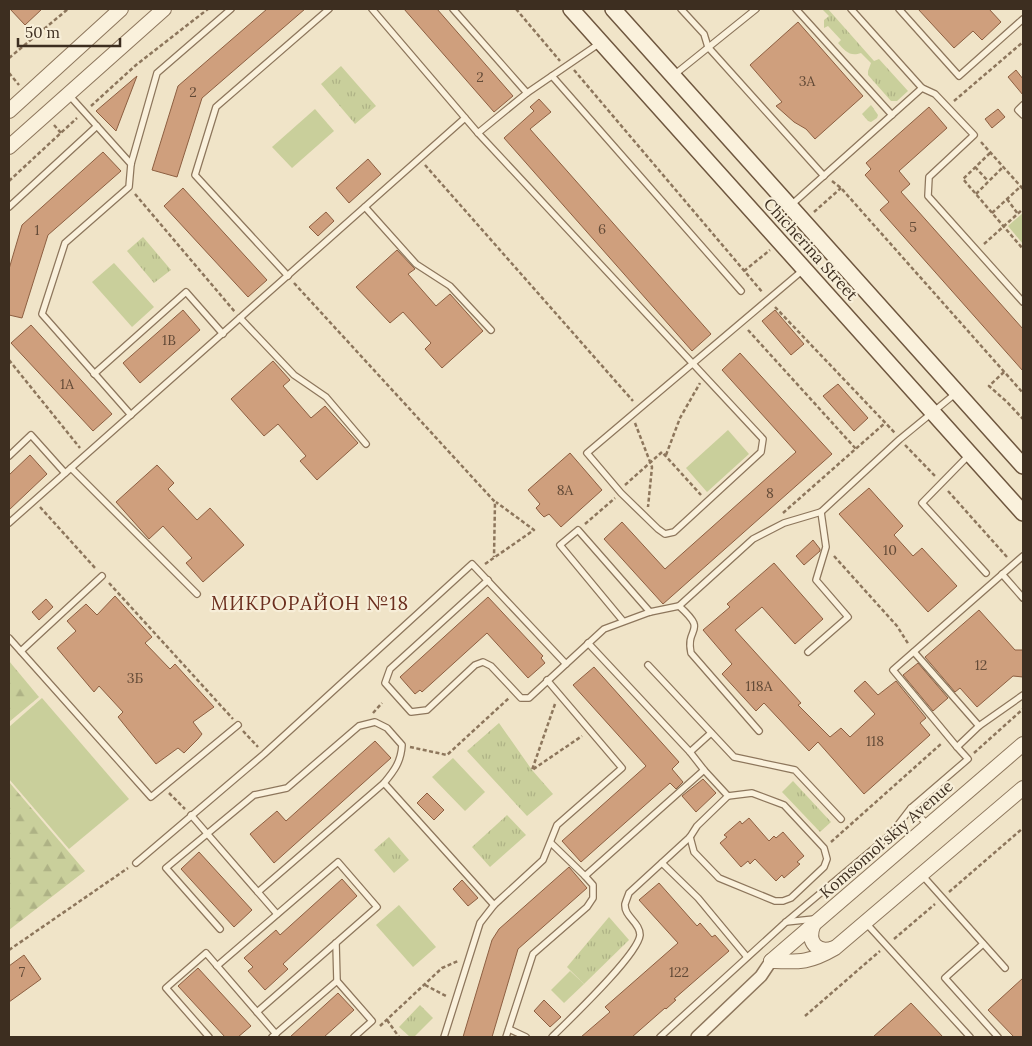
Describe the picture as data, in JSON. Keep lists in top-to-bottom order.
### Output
{
  "streets": {
    "main road": ["Chicherina Street"],
    "street": ["Komsomol'skiy Avenue"]
  },
  "districts": ["МИКРОРАЙОН №18"],
  "house_numbers": [
    "2",
    "3А",
    "2",
    "5",
    "6",
    "1",
    "1В",
    "1А",
    "8А",
    "8",
    "10",
    "12",
    "3Б",
    "118А",
    "118",
    "7",
    "122"
  ],
  "scale_bar": "50 m"
}
